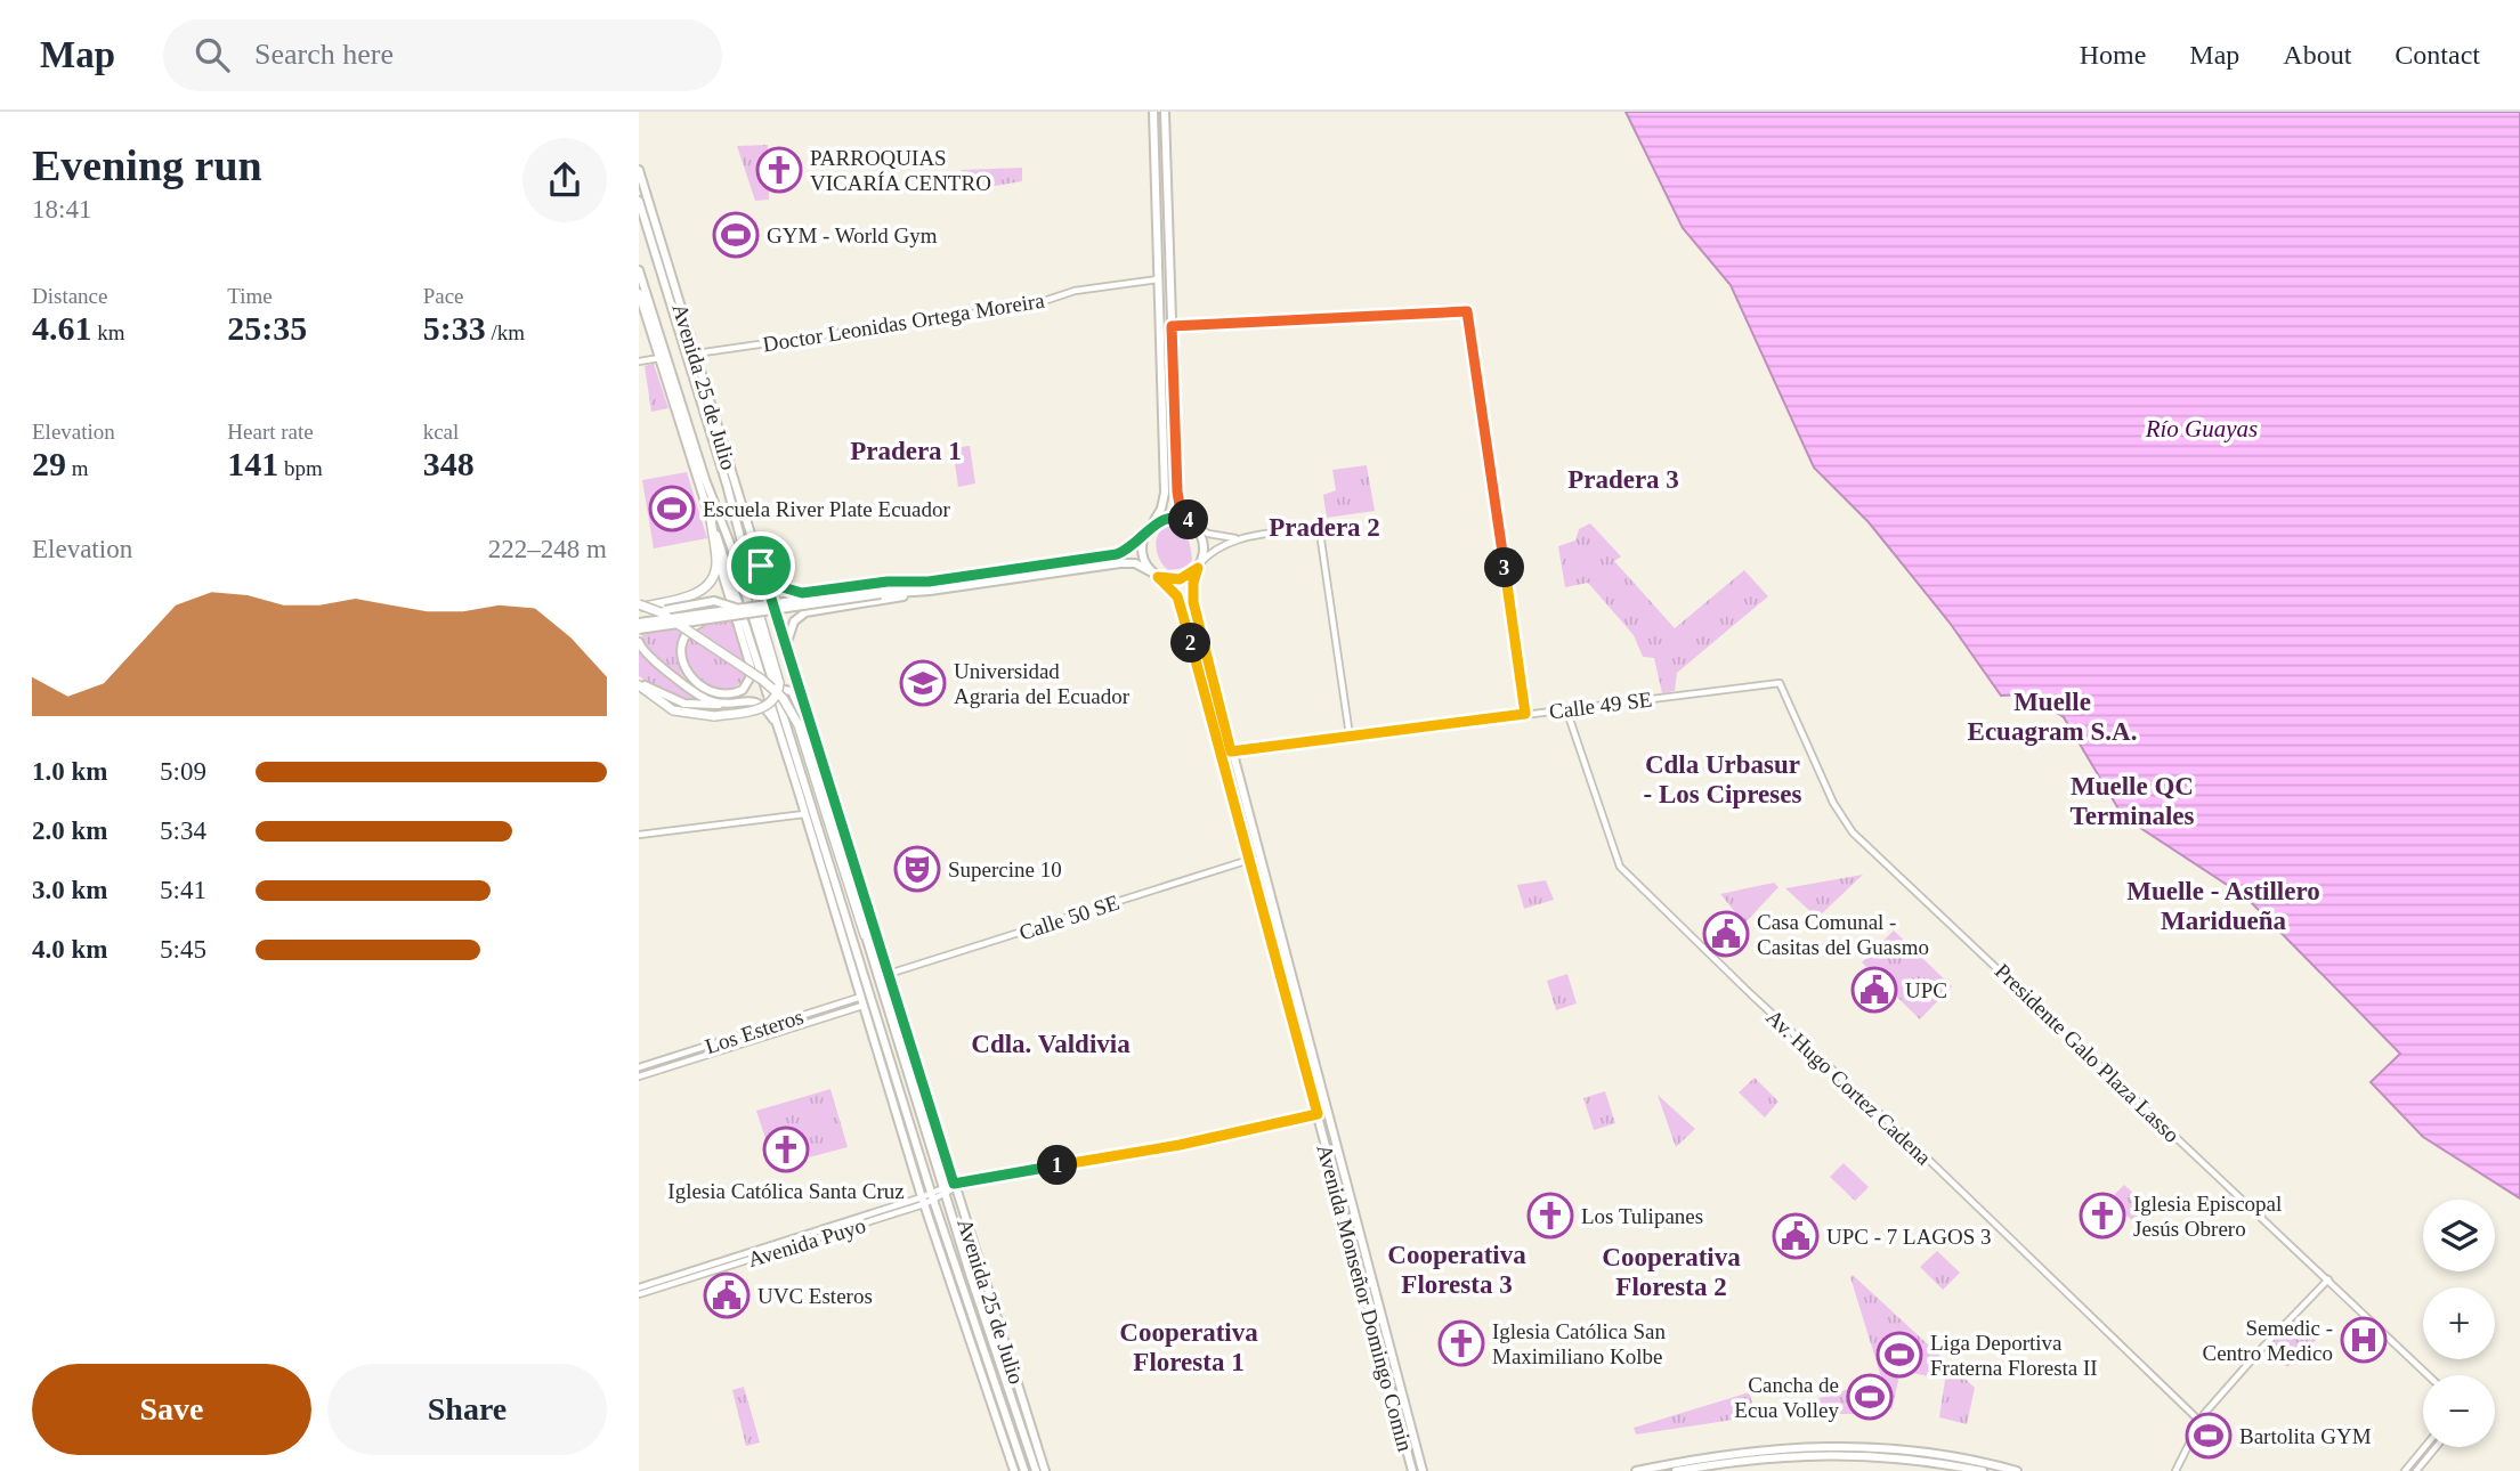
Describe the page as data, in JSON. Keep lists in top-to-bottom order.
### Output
{
  "streets": {
    "main road": ["Avenida 25 de Julio", "Avenida Monseñor Domingo Comin"],
    "street": [
      "Doctor Leonidas Ortega Moreira",
      "Calle 49 SE",
      "Calle 50 SE",
      "Los Esteros",
      "Presidente Galo Plaza Lasso",
      "Av. Hugo Cortez Cadena",
      "Avenida Puyo"
    ]
  },
  "crossings": [
    ["Doctor Leonidas Ortega Moreira", "Avenida 25 de Julio"],
    ["Avenida 25 de Julio", "Calle 50 SE"],
    ["Avenida 25 de Julio", "Los Esteros"],
    ["Avenida 25 de Julio", "Avenida Puyo"],
    ["Calle 49 SE", "Presidente Galo Plaza Lasso"],
    ["Calle 49 SE", "Av. Hugo Cortez Cadena"],
    ["Calle 49 SE", "Avenida Monseñor Domingo Comin"],
    ["Calle 50 SE", "Avenida Monseñor Domingo Comin"],
    ["Avenida Puyo", "Avenida Monseñor Domingo Comin"]
  ],
  "districts": [
    "Pradera 1",
    "Pradera 3",
    "Pradera 2",
    "Muelle Ecuagram S.A.",
    "Cdla Urbasur - Los Cipreses",
    "Muelle QC Terminales",
    "Muelle - Astillero Maridueña",
    "Cdla. Valdivia",
    "Cooperativa Floresta 3",
    "Cooperativa Floresta 2",
    "Cooperativa Floresta 1"
  ],
  "water": ["Río Guayas"],
  "places": {
    "church": [
      "PARROQUIAS VICARÍA CENTRO",
      "Iglesia Católica Santa Cruz",
      "Los Tulipanes",
      "Iglesia Episcopal Jesús Obrero",
      "Iglesia Católica San Maximiliano Kolbe"
    ],
    "sports": [
      "GYM - World Gym",
      "Escuela River Plate Ecuador",
      "Liga Deportiva Fraterna Floresta II",
      "Cancha de Ecua Volley",
      "Bartolita GYM"
    ],
    "school or university": ["Universidad Agraria del Ecuador"],
    "theatre": ["Supercine 10"],
    "public building": [
      "Casa Comunal - Casitas del Guasmo",
      "UPC",
      "UPC - 7 LAGOS 3",
      "UVC Esteros"
    ],
    "hospital": ["Semedic - Centro Medico"]
  },
  "page": {
    "header": "Map",
    "search": "Search here",
    "nav": [
      "Home",
      "Map",
      "About",
      "Contact"
    ],
    "heading": ["Evening run", "18:41"],
    "stats": [
      ["Distance", "4.61 km"],
      ["Time", "25:35"],
      ["Pace", "5:33 /km"],
      ["Elevation", "29 m"],
      ["Heart rate", "141 bpm"],
      ["kcal", "348"]
    ],
    "pins": [
      "4",
      "3",
      "2",
      "1"
    ],
    "chart": ["Elevation", "222–248 m"],
    "list": [
      {
        "name": "1.0 km",
        "note": "5:09"
      },
      {
        "name": "2.0 km",
        "note": "5:34"
      },
      {
        "name": "3.0 km",
        "note": "5:41"
      },
      {
        "name": "4.0 km",
        "note": "5:45"
      }
    ],
    "map_buttons": ["+", "−"],
    "buttons": ["Save", "Share"]
  }
}
